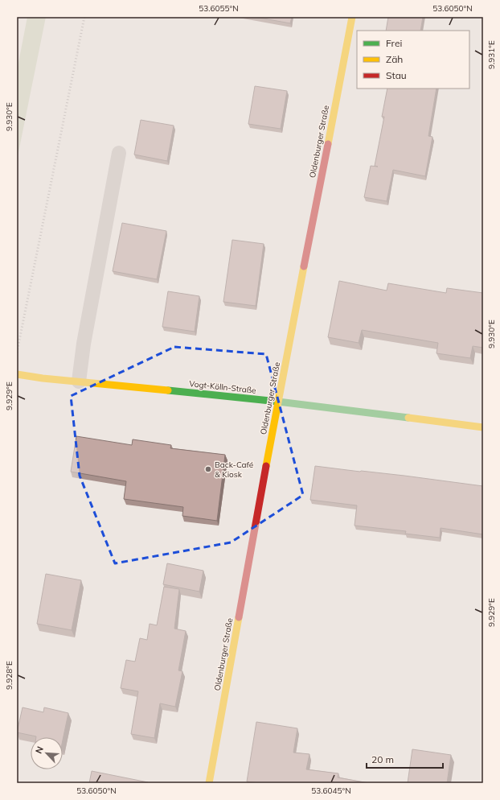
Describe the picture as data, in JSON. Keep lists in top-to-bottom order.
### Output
{
  "streets": {
    "street": ["Oldenburger Straße", "Vogt-Kölln-Straße"]
  },
  "crossings": [
    ["Oldenburger Straße", "Vogt-Kölln-Straße"]
  ],
  "places": ["Back-Café & Kiosk"],
  "legend": ["Frei", "Zäh", "Stau"],
  "scale_bar": "20 m",
  "north": "top left",
  "coordinates": [
    "53.6055°N",
    "53.6050°N",
    "9.931°E",
    "9.930°E",
    "9.929°E",
    "9.928°E",
    "53.6045°N"
  ]
}
